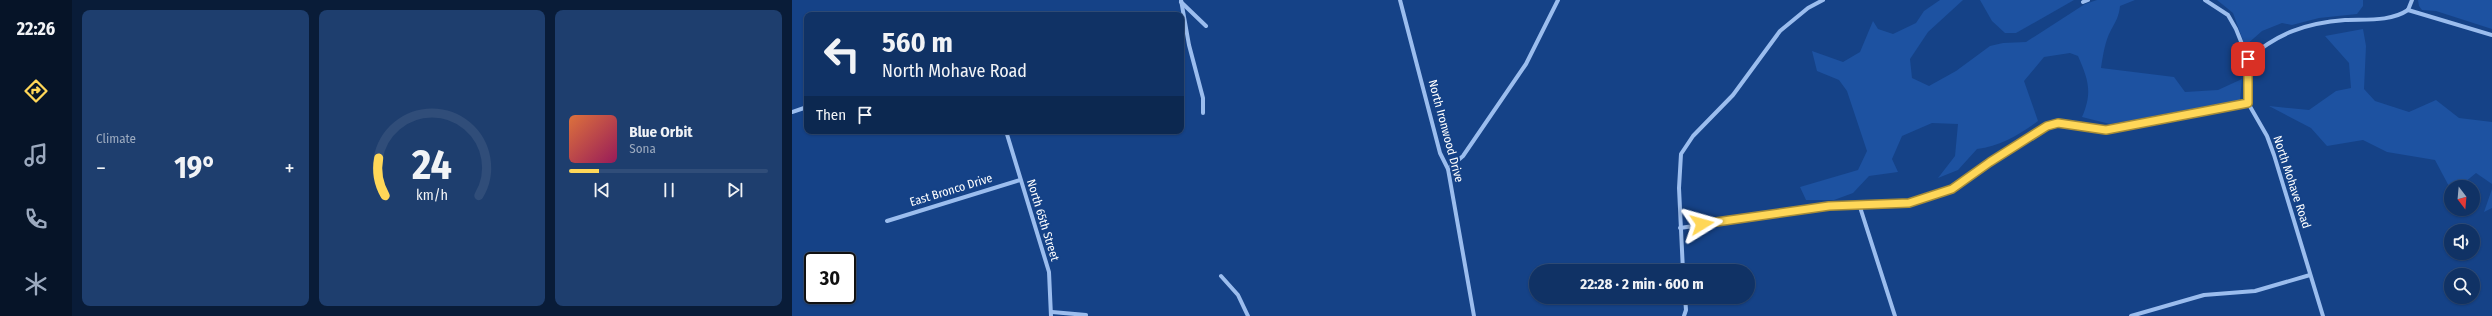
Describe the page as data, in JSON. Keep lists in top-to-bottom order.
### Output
{
  "streets": {
    "street": [
      "North Ironwood Drive",
      "North Mohave Road",
      "East Bronco Drive",
      "North 65th Street"
    ]
  },
  "crossings": [
    ["East Bronco Drive", "North 65th Street"]
  ],
  "north": "bottom",
  "page": {
    "tabs": "22:26",
    "tile": "Climate",
    "turn": ["560 m", "North Mohave Road"],
    "then": "Then",
    "song": ["Blue Orbit", "Sona"],
    "heat": ["−", "19°", "+"],
    "limit": "30",
    "trip": "22:28 · 2 min · 600 m",
    "gauge": ["24", "km/h"]
  }
}
